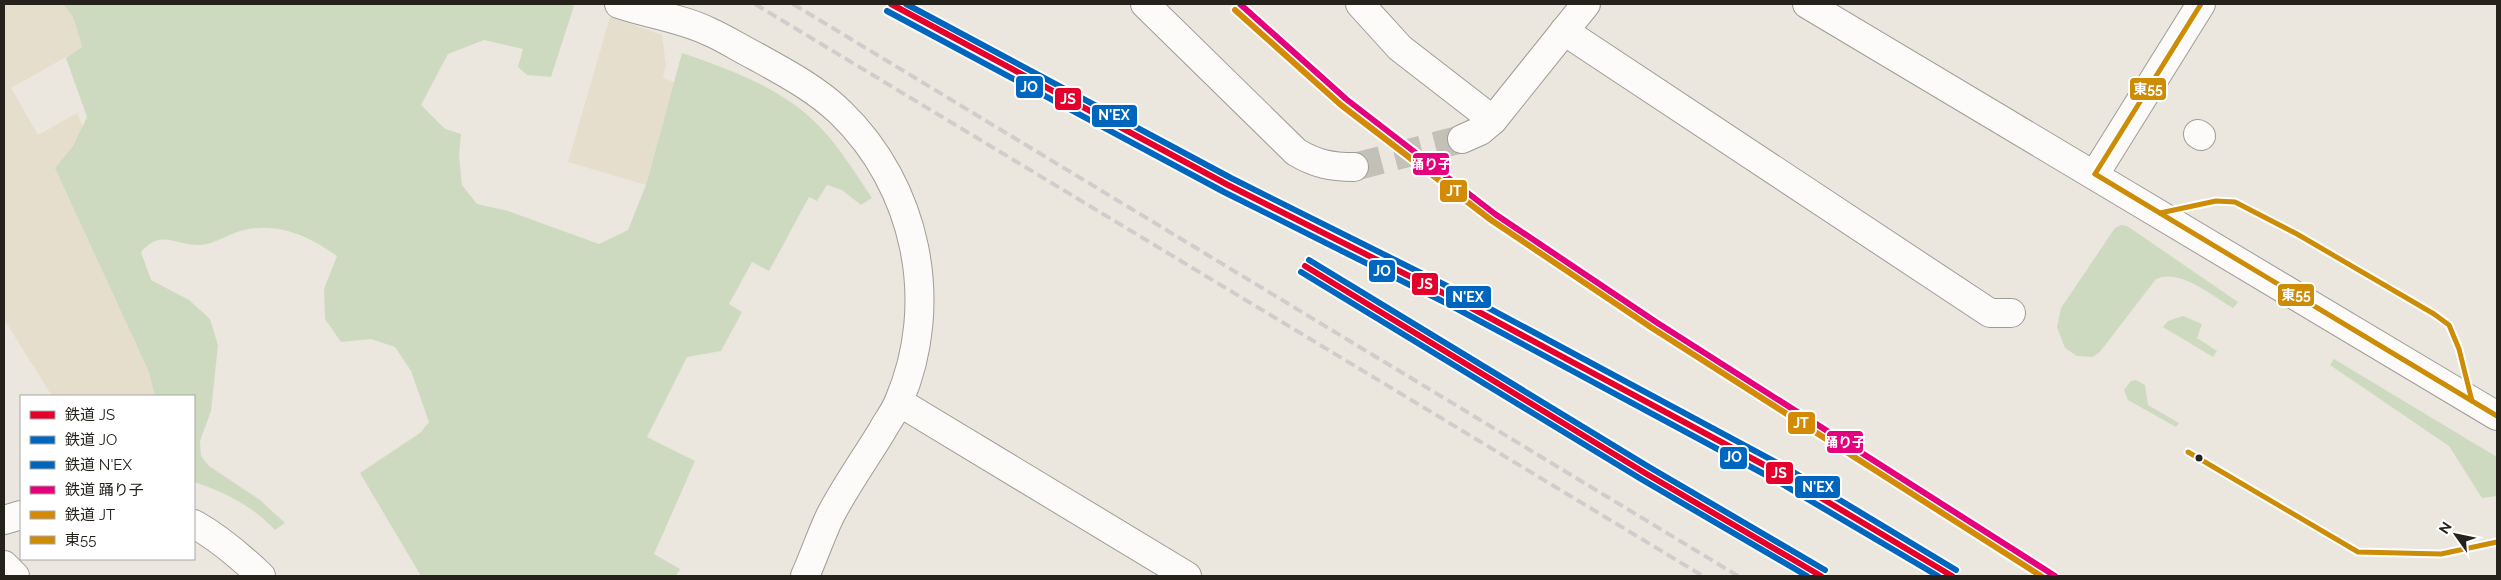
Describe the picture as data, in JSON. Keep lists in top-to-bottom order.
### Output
{
  "lines": [
    "rail line JS",
    "rail line N'EX",
    "rail line 踊り子",
    "transit line 東55",
    "rail line JT",
    "rail line JO"
  ],
  "legend": [
    "鉄道 JS",
    "鉄道 JO",
    "鉄道 N'EX",
    "鉄道 踊り子",
    "鉄道 JT",
    "東55"
  ],
  "north": "top left"
}
